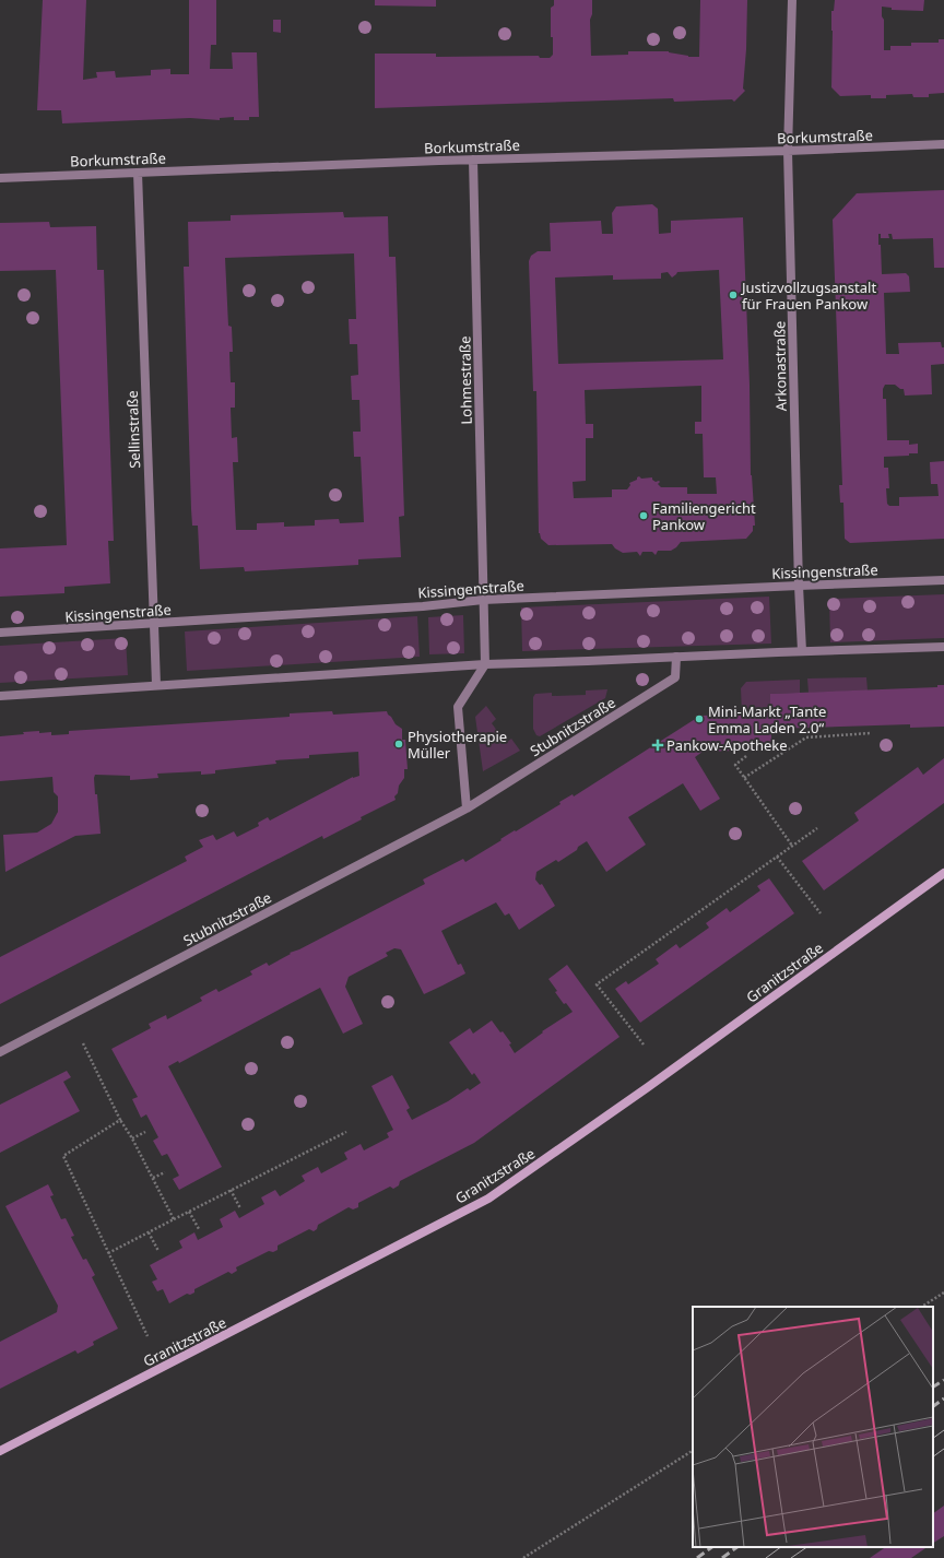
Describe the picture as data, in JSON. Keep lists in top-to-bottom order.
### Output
{
  "streets": {
    "main road": ["Granitzstraße"],
    "street": [
      "Borkumstraße",
      "Arkonastraße",
      "Lohmestraße",
      "Sellinstraße",
      "Kissingenstraße",
      "Stubnitzstraße"
    ]
  },
  "crossings": [
    ["Borkumstraße", "Arkonastraße"],
    ["Borkumstraße", "Lohmestraße"],
    ["Borkumstraße", "Sellinstraße"],
    ["Arkonastraße", "Kissingenstraße"],
    ["Lohmestraße", "Kissingenstraße"],
    ["Sellinstraße", "Kissingenstraße"]
  ],
  "places": {
    "other": [
      "Justizvollzugsanstalt für Frauen Pankow",
      "Familiengericht Pankow",
      "Mini-Markt „Tante Emma Laden 2.0“",
      "Physiotherapie Müller"
    ],
    "health": ["Pankow-Apotheke"]
  }
}
